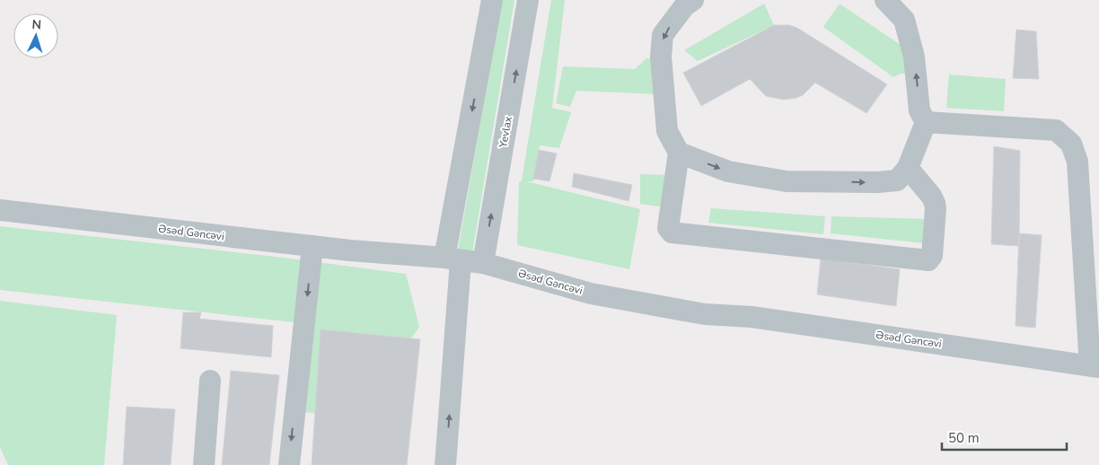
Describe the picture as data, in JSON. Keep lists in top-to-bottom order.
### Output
{
  "streets": {
    "street": ["Yevlax", "Əsəd Gəncəvi"]
  },
  "crossings": [
    ["Yevlax", "Əsəd Gəncəvi"]
  ],
  "scale_bar": "50 m",
  "north": "top"
}
